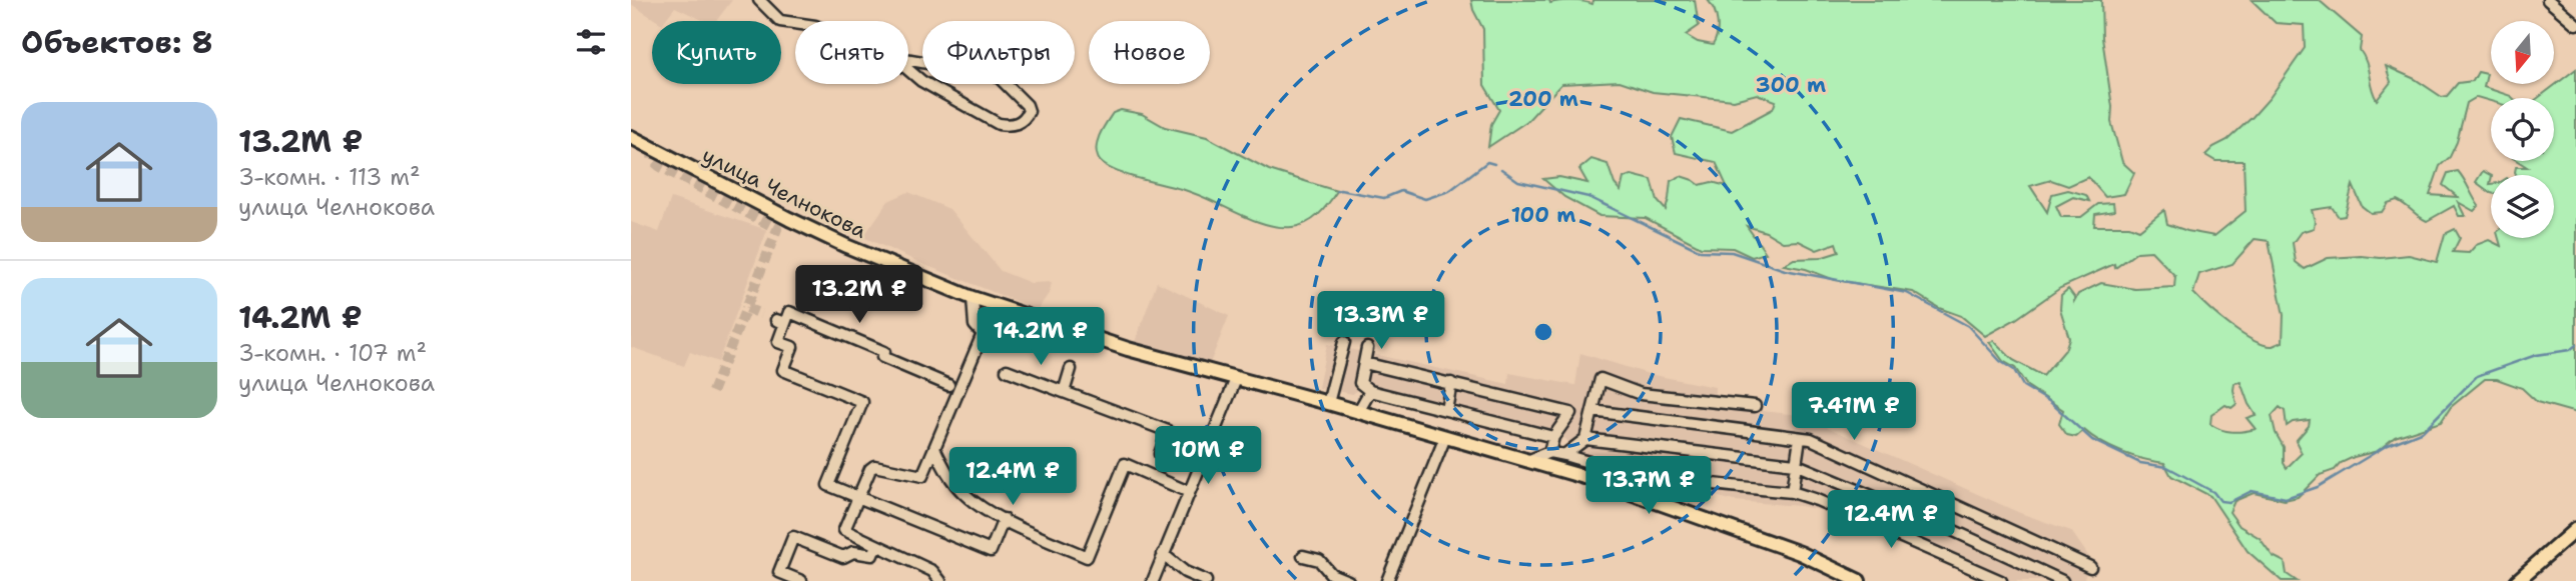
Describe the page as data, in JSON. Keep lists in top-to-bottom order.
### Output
{
  "streets": {
    "main road": ["улица Челнокова"]
  },
  "north": "bottom",
  "page": {
    "heading": "Объектов: 8",
    "chip": [
      "Купить",
      "Снять",
      "Фильтры",
      "Новое"
    ],
    "list": [
      {
        "name": "13.2M ₽",
        "note": "3-комн. · 113 m² · улица Челнокова"
      },
      {
        "name": "14.2M ₽",
        "note": "3-комн. · 107 m² · улица Челнокова"
      }
    ],
    "price": [
      "13.2M ₽",
      "13.3M ₽",
      "14.2M ₽",
      "7.41M ₽",
      "10M ₽",
      "12.4M ₽",
      "13.7M ₽",
      "12.4M ₽"
    ]
  },
  "rings": ["300 m", "200 m", "100 m"]
}
